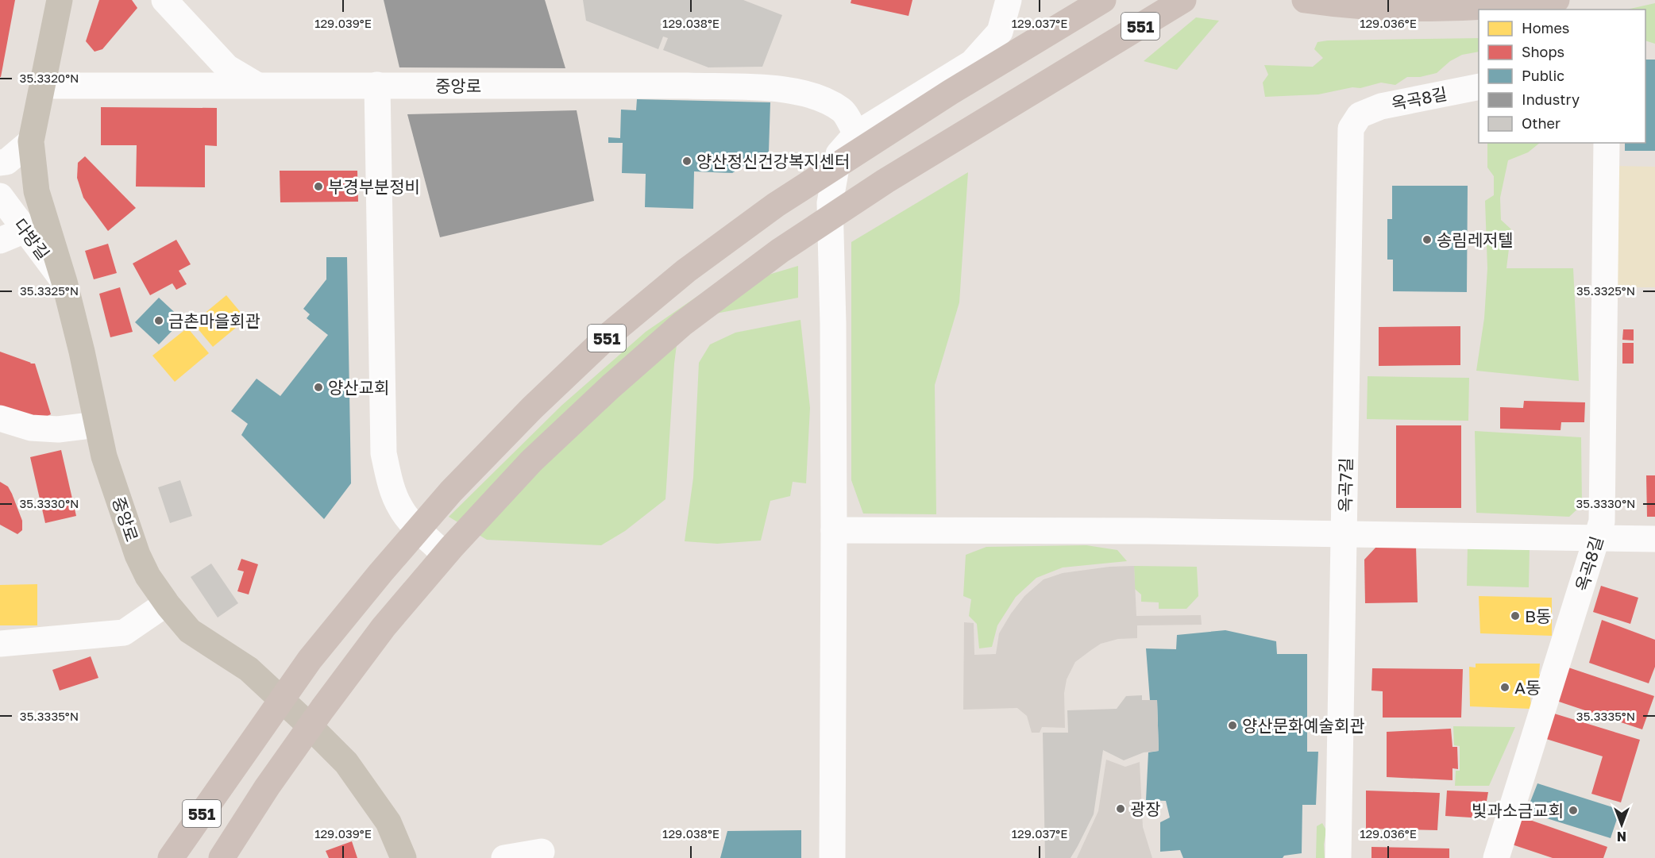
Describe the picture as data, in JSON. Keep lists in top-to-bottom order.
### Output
{
  "streets": {
    "highway": ["551"],
    "main road": ["중앙로"],
    "street": ["옥곡8길", "다방길", "옥곡7길"]
  },
  "crossings": [
    ["중앙로", "다방길"],
    ["옥곡8길", "옥곡7길"]
  ],
  "places": [
    "양산정신건강복지센터",
    "부경부분정비",
    "송림레저텔",
    "금촌마을회관",
    "양산교회",
    "B동",
    "A동",
    "양산문화예술회관",
    "광장",
    "빛과소금교회"
  ],
  "legend": [
    "Homes",
    "Shops",
    "Public",
    "Industry",
    "Other"
  ],
  "north": "bottom",
  "coordinates": [
    "129.039°E",
    "129.038°E",
    "129.037°E",
    "129.036°E",
    "35.3320°N",
    "35.3325°N",
    "35.3330°N",
    "35.3335°N"
  ]
}
